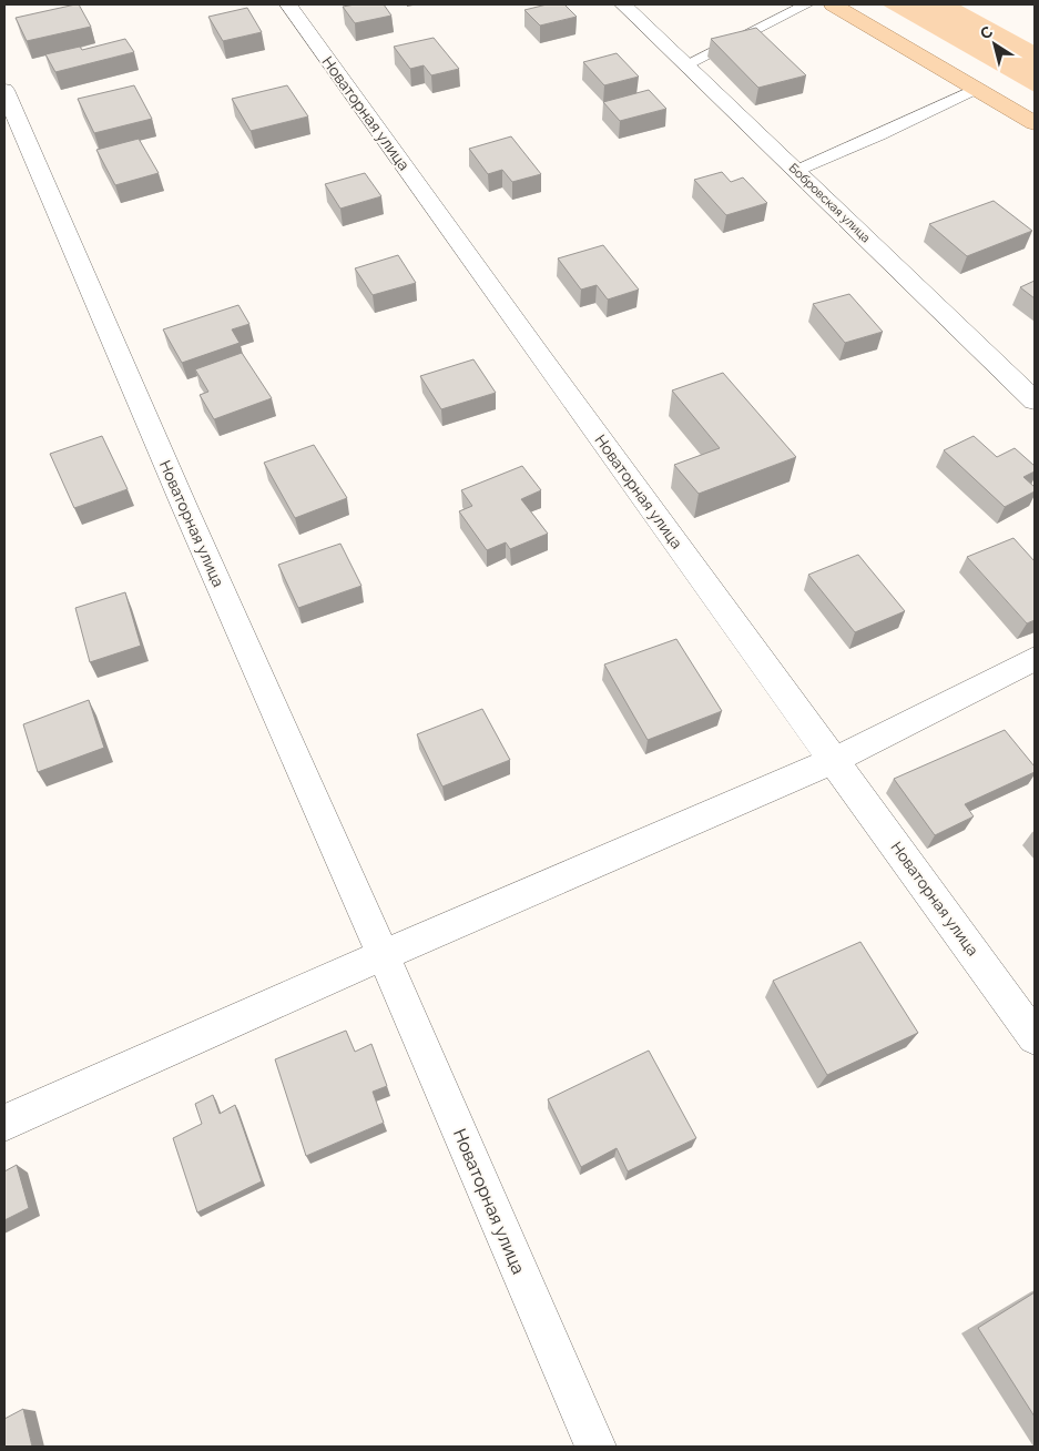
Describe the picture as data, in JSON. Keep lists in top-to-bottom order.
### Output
{
  "streets": {
    "street": ["Новаторная улица", "Бобровская улица"]
  },
  "north": "top left"
}
